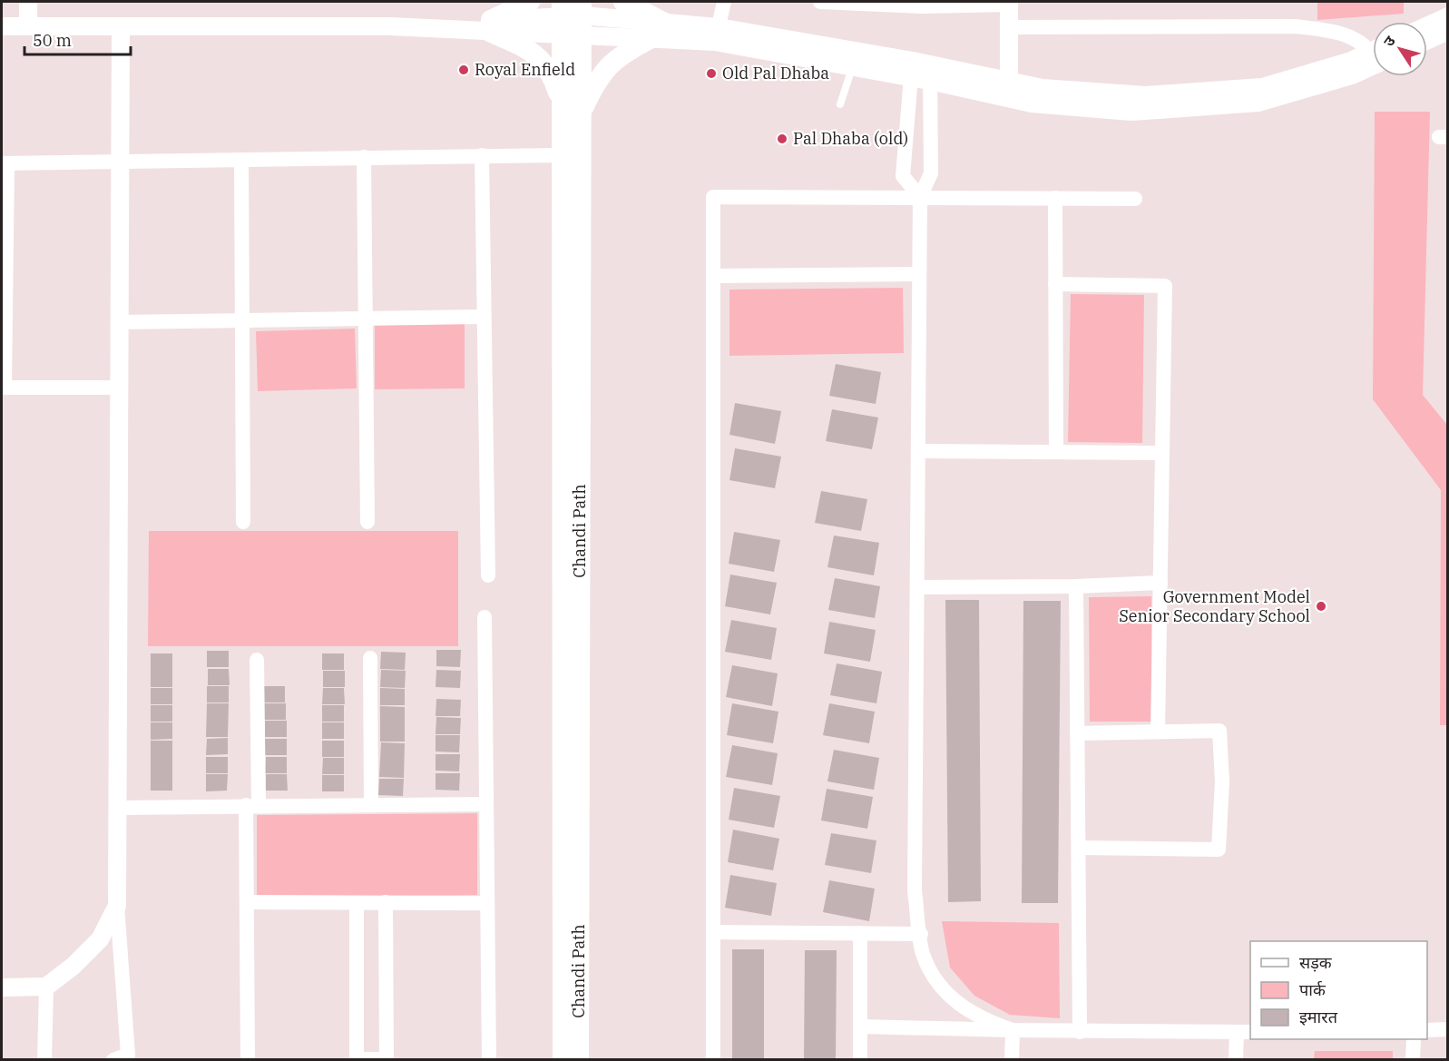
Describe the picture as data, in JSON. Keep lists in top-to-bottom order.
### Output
{
  "streets": {
    "main road": ["Chandi Path"]
  },
  "places": [
    "Royal Enfield",
    "Old Pal Dhaba",
    "Pal Dhaba (old)",
    "Government Model Senior Secondary School"
  ],
  "legend": ["सड़क", "पार्क", "इमारत"],
  "scale_bar": "50 m",
  "north": "top left"
}
